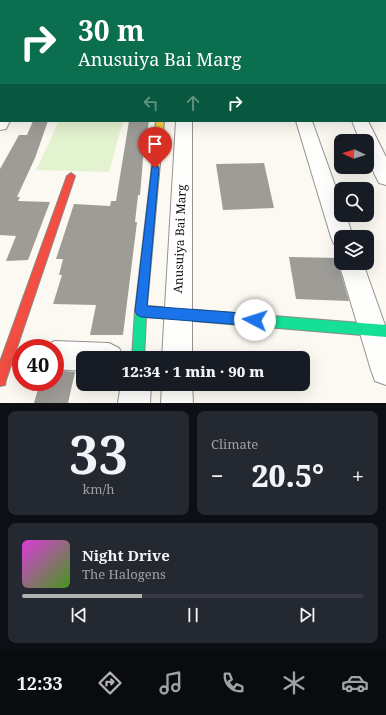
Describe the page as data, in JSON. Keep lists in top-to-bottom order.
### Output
{
  "streets": {
    "street": ["Anusuiya Bai Marg"]
  },
  "north": "left",
  "page": {
    "turn": ["30 m", "Anusuiya Bai Marg"],
    "limit": "40",
    "trip": "12:34 · 1 min · 90 m",
    "tile": [
      ["33", "km/h"],
      "Climate"
    ],
    "heat": ["−", "20.5°", "+"],
    "song": ["Night Drive", "The Halogens"],
    "tabs": "12:33"
  }
}
